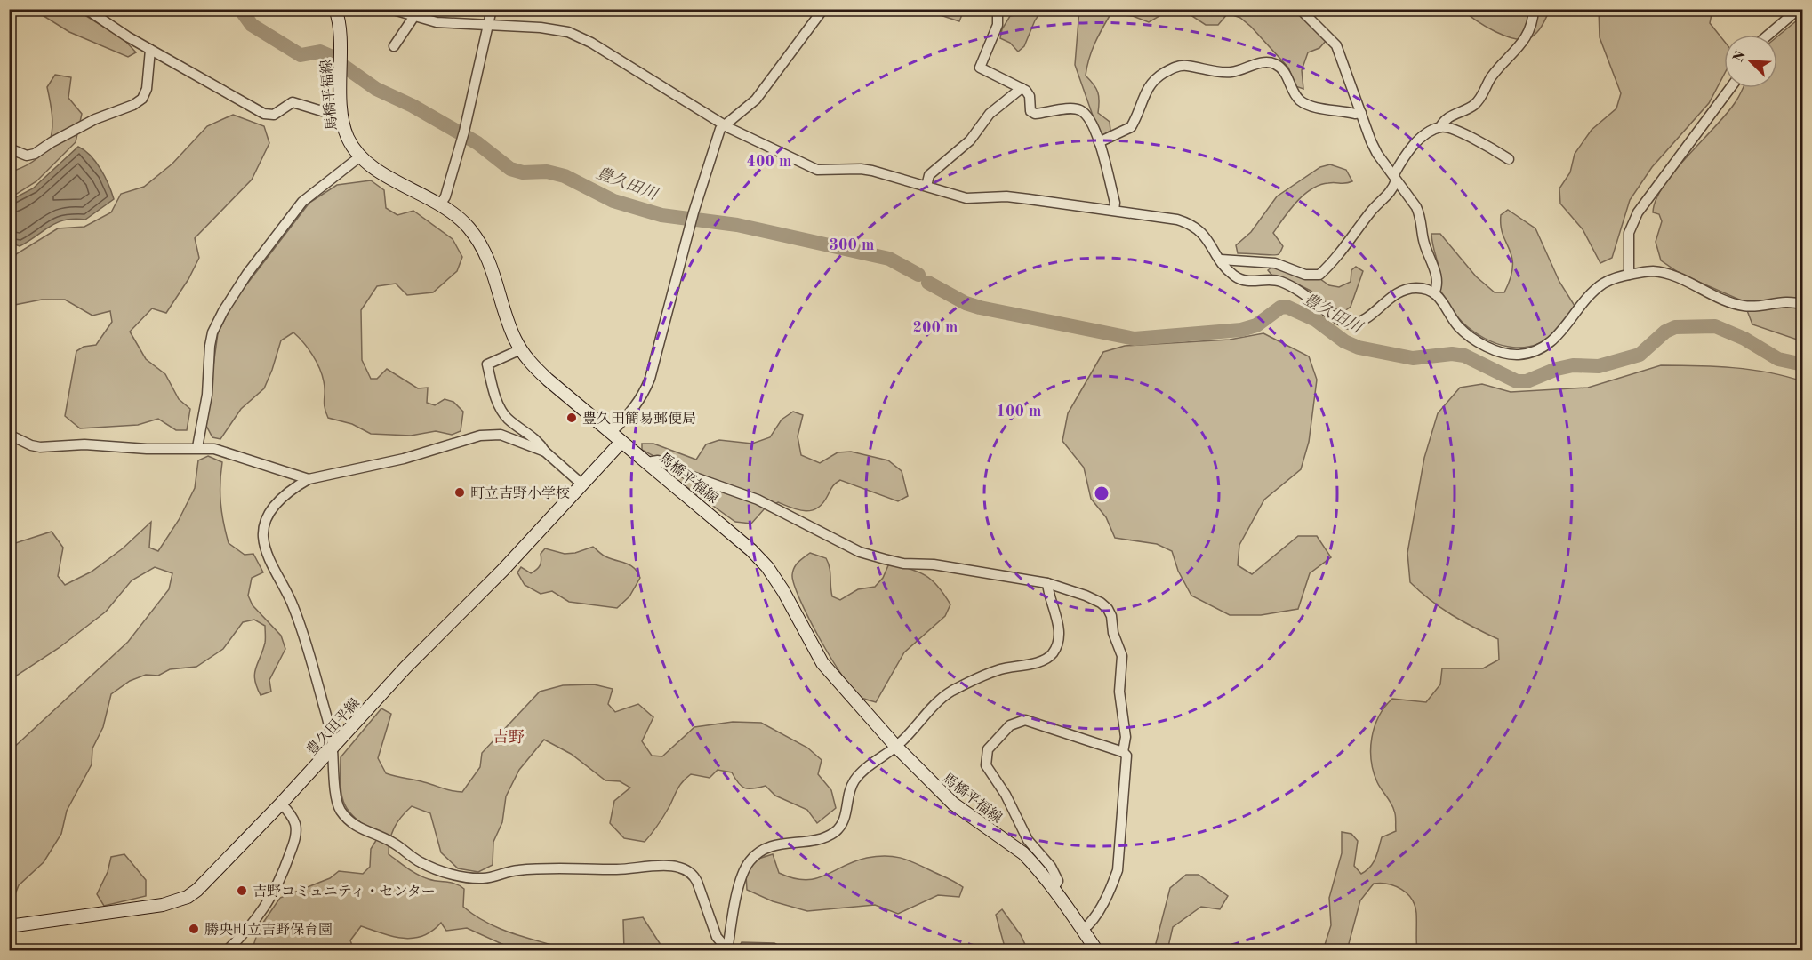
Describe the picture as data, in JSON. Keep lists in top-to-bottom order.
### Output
{
  "streets": {
    "main road": ["馬橋平福線", "豊久田平線"]
  },
  "crossings": [
    ["馬橋平福線", "豊久田平線"]
  ],
  "districts": ["吉野"],
  "water": ["豊久田川"],
  "places": [
    "豊久田簡易郵便局",
    "町立吉野小学校",
    "吉野コミュニティ・センター",
    "勝央町立吉野保育園"
  ],
  "north": "top left",
  "rings": [
    "400 m",
    "300 m",
    "200 m",
    "100 m"
  ]
}
